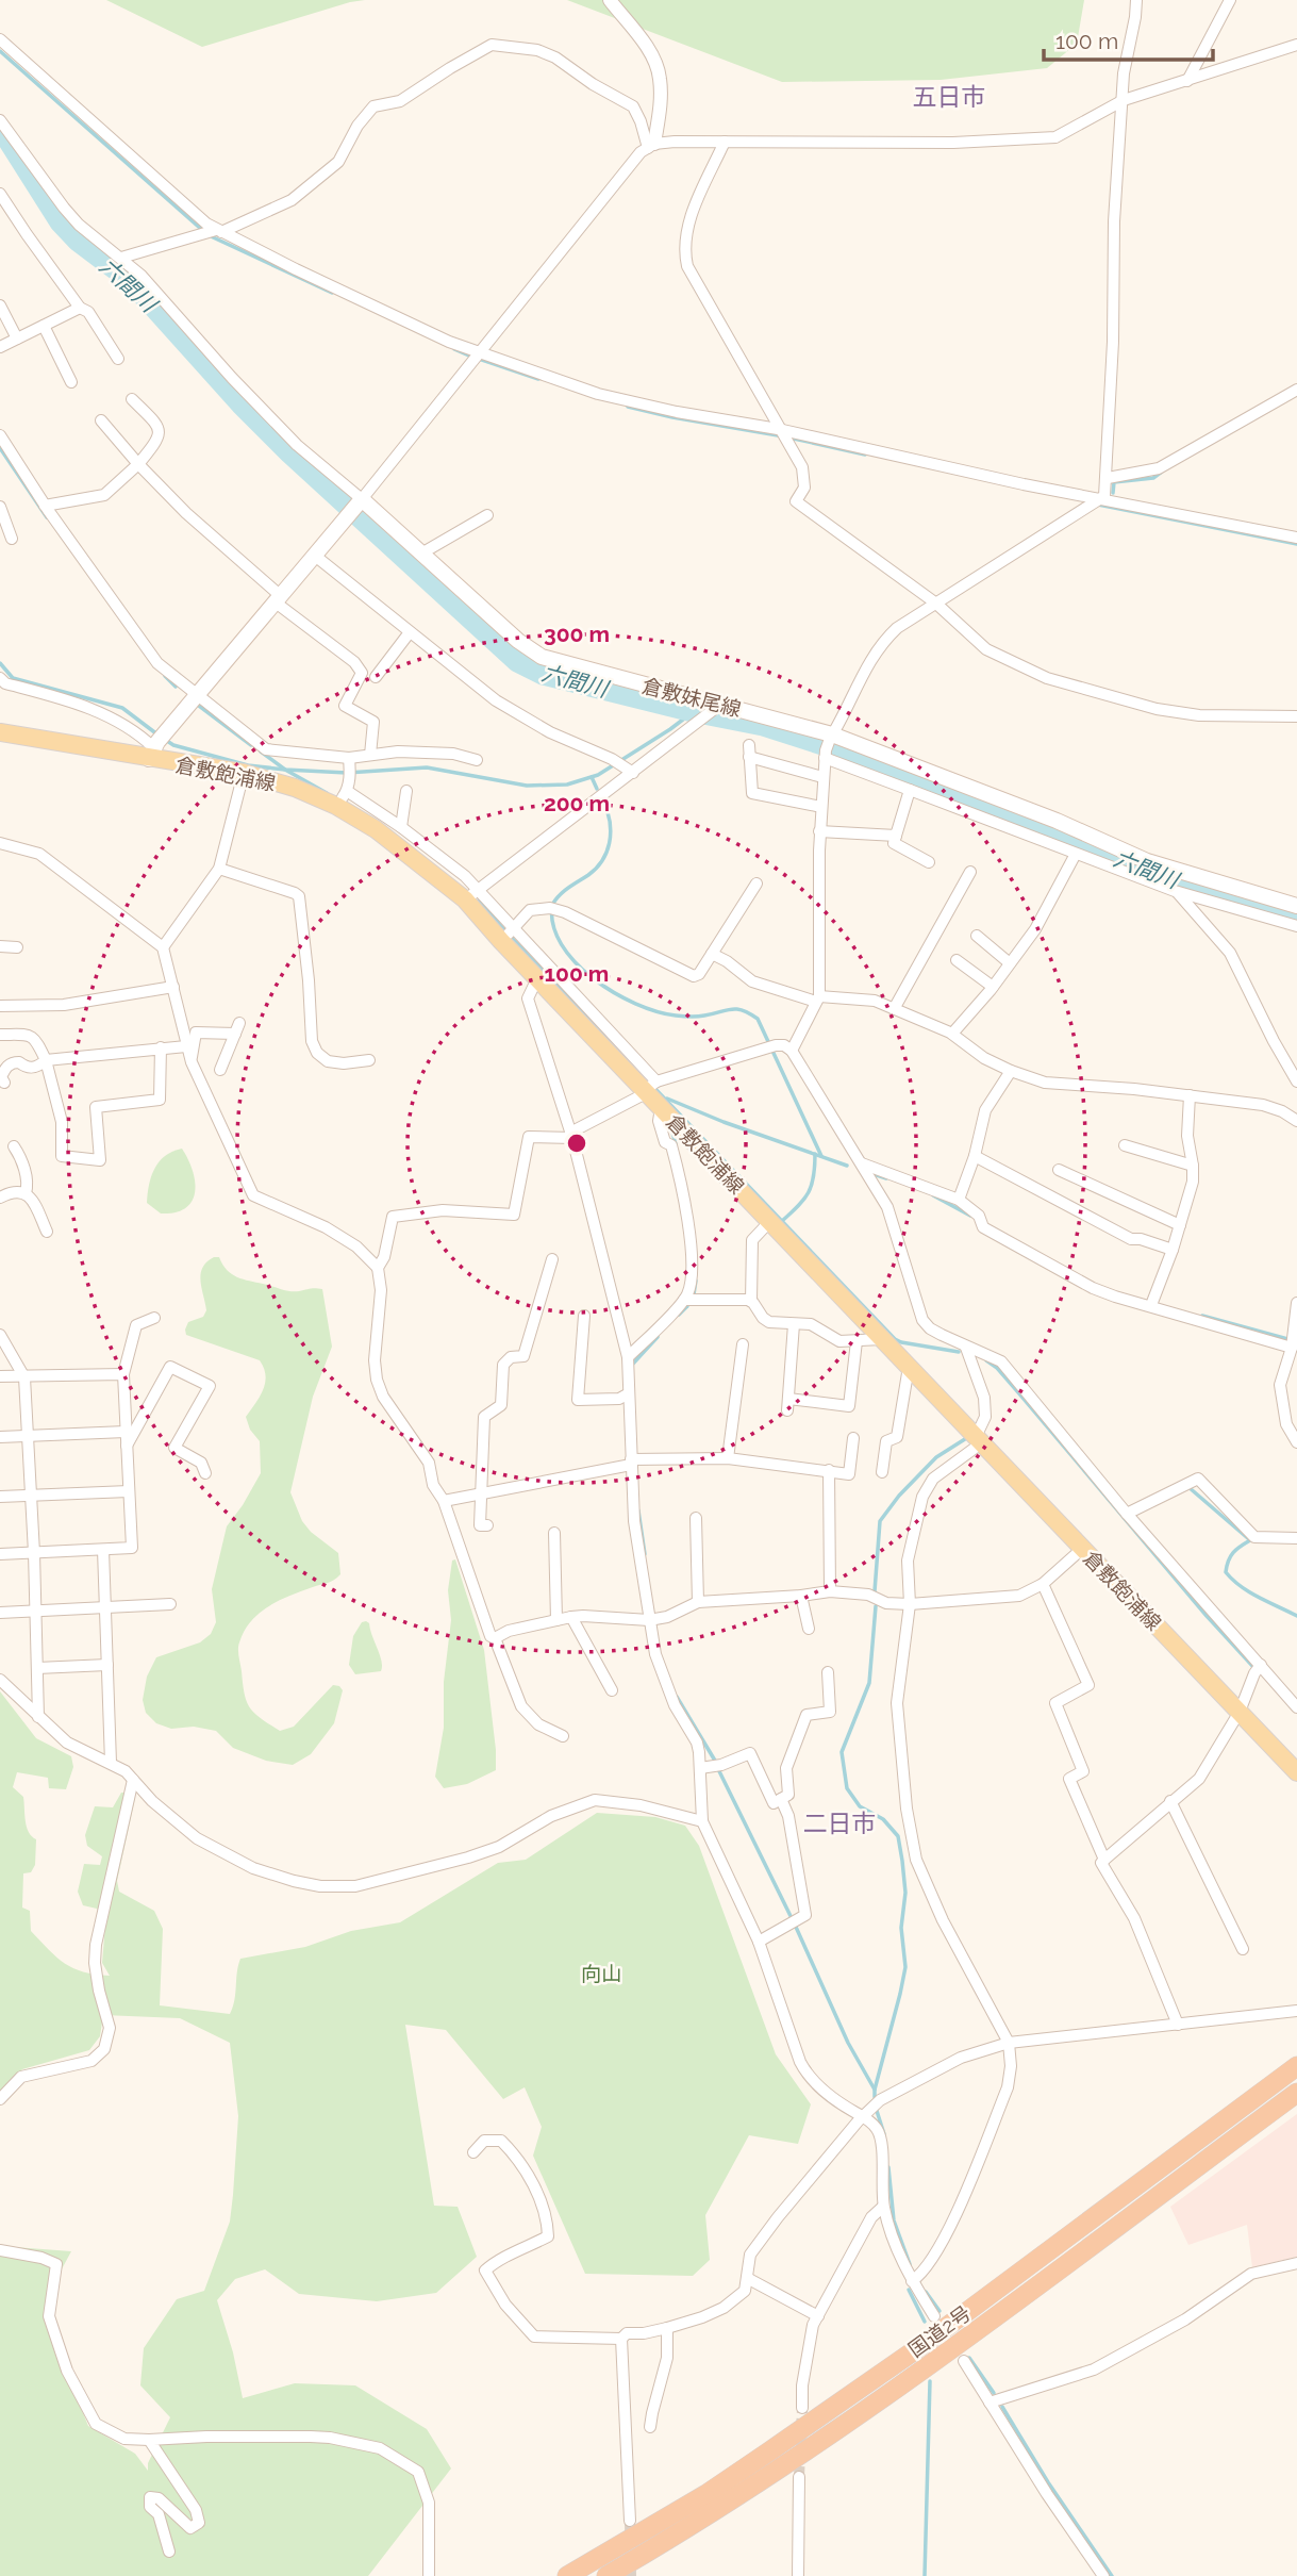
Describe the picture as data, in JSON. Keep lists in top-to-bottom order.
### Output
{
  "streets": {
    "highway": ["国道2号"],
    "main road": ["倉敷妹尾線", "倉敷飽浦線"]
  },
  "districts": ["五日市", "二日市"],
  "water": ["六間川"],
  "parks": ["向山"],
  "scale_bar": "100 m",
  "rings": ["300 m", "200 m", "100 m"]
}
